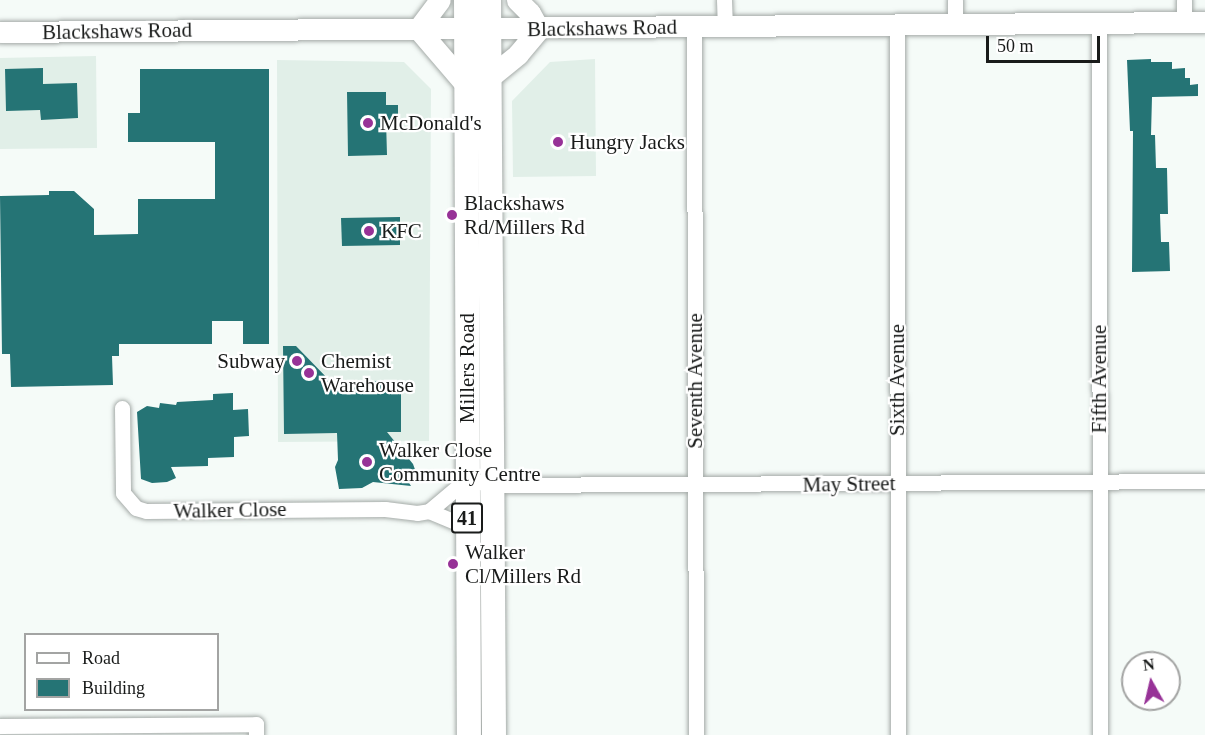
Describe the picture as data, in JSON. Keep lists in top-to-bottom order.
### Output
{
  "streets": {
    "main road": ["Blackshaws Road", "Millers Road", "41"],
    "street": [
      "Fifth Avenue",
      "Sixth Avenue",
      "Seventh Avenue",
      "May Street",
      "Walker Close"
    ]
  },
  "crossings": [
    ["Blackshaws Road", "Millers Road"],
    ["Blackshaws Road", "Fifth Avenue"],
    ["Blackshaws Road", "Sixth Avenue"],
    ["Blackshaws Road", "Seventh Avenue"],
    ["Millers Road", "May Street"],
    ["Millers Road", "Walker Close"],
    ["Fifth Avenue", "May Street"],
    ["Sixth Avenue", "May Street"],
    ["Seventh Avenue", "May Street"]
  ],
  "places": [
    "McDonald's",
    "Hungry Jacks",
    "Blackshaws Rd/Millers Rd",
    "KFC",
    "Subway",
    "Chemist Warehouse",
    "Walker Close Community Centre",
    "Walker Cl/Millers Rd"
  ],
  "legend": ["Road", "Building"],
  "scale_bar": "50 m",
  "north": "top"
}
